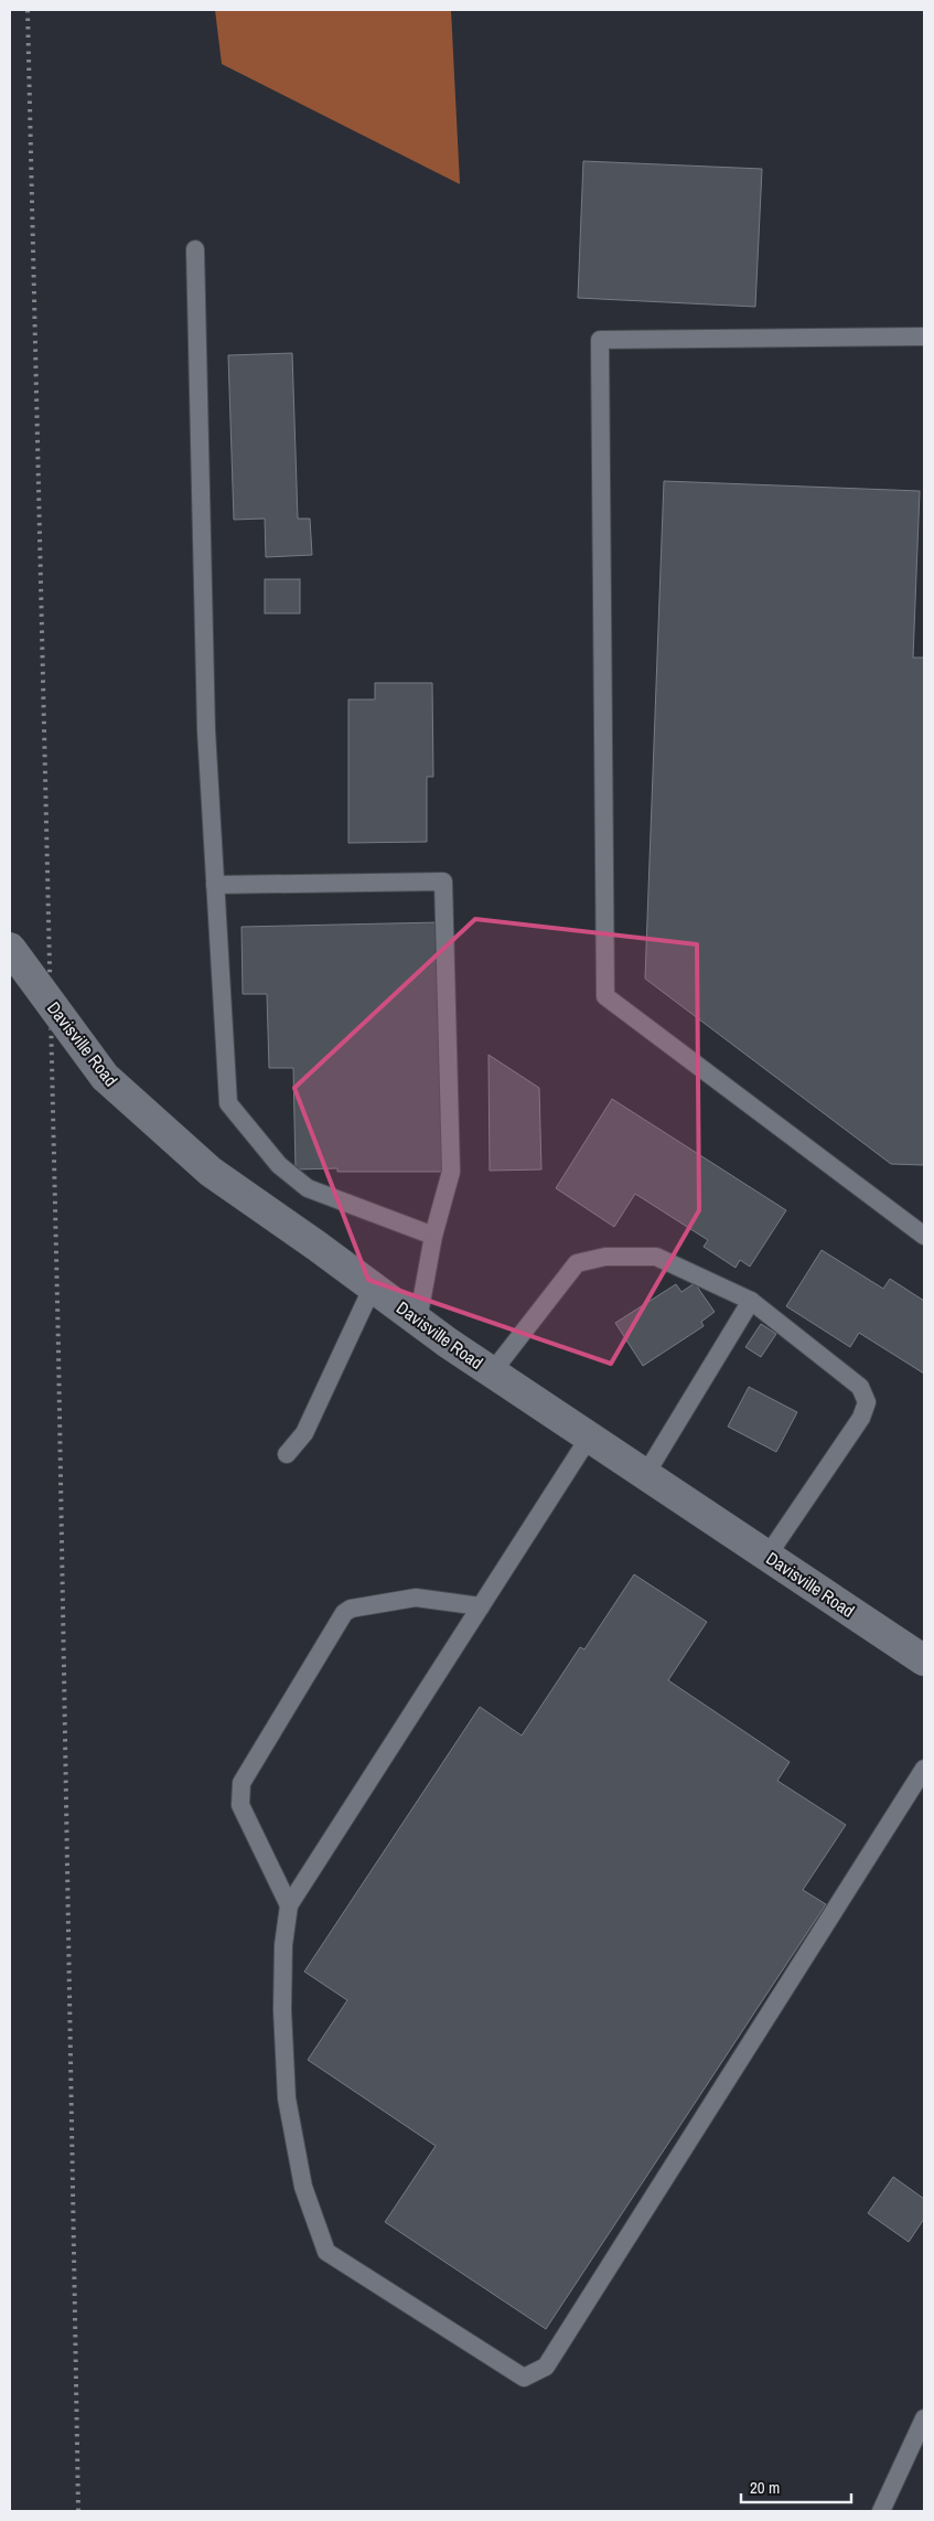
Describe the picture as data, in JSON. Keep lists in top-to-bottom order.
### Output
{
  "streets": {
    "street": ["Davisville Road"]
  },
  "scale_bar": "20 m"
}
